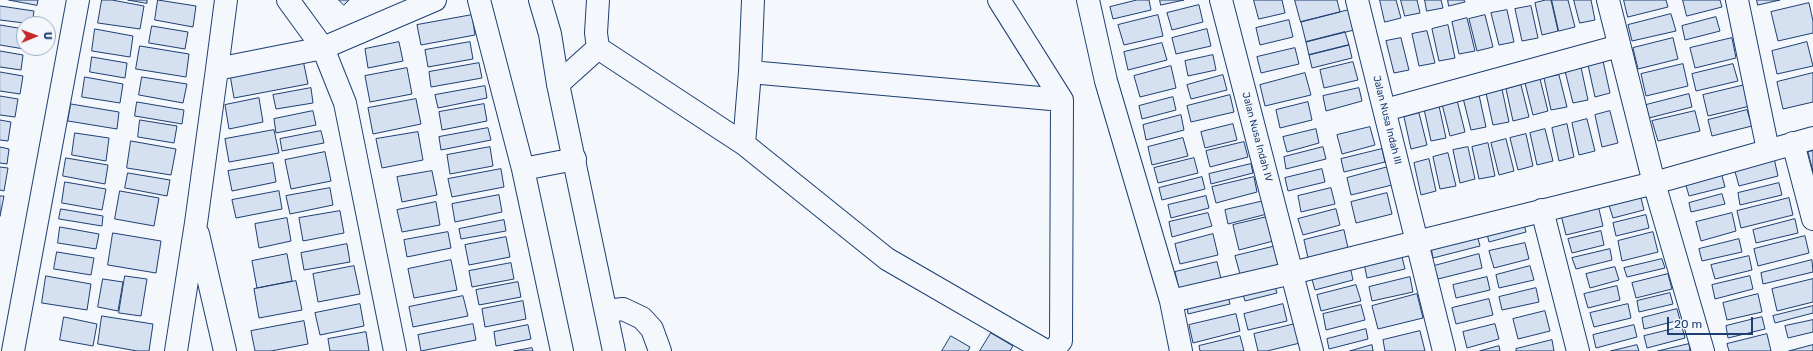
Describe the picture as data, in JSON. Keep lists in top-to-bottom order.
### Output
{
  "streets": {
    "street": ["Jalan Nusa Indah III", "Jalan Nusa Indah IV"]
  },
  "scale_bar": "20 m",
  "north": "right"
}
